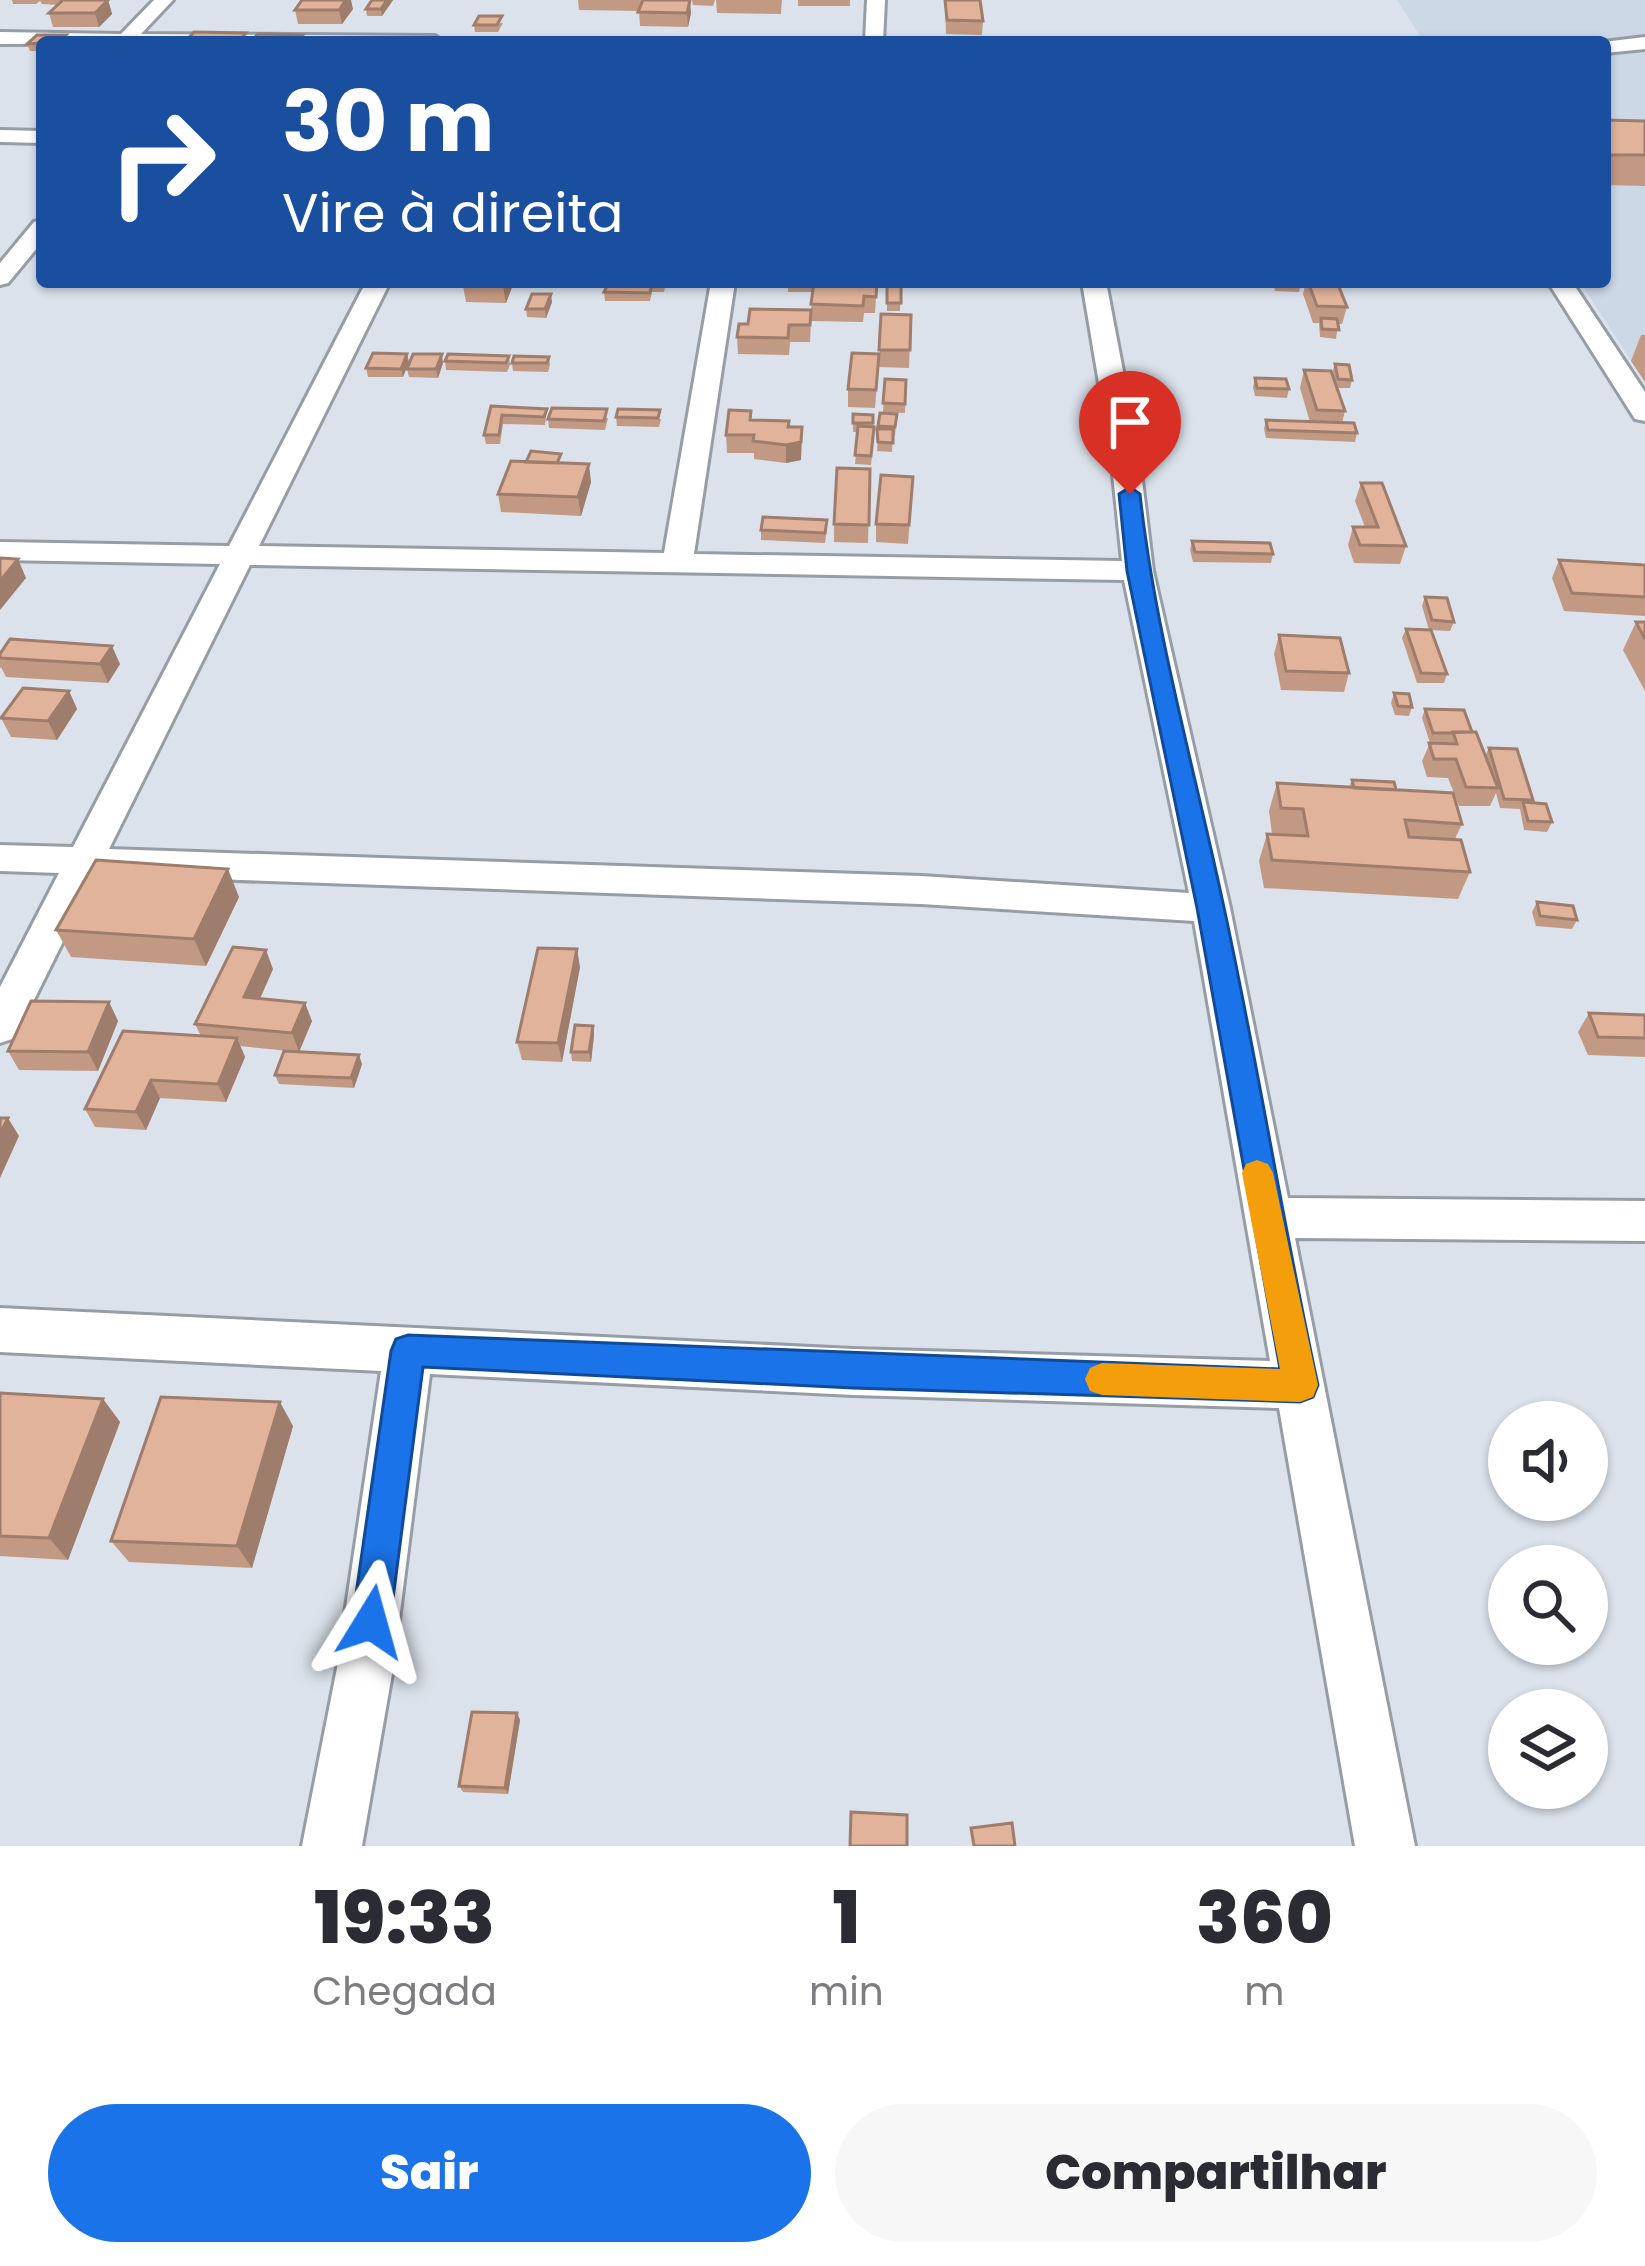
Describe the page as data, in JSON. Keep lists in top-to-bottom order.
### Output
{
  "page": {
    "turn": ["30 m", "Vire à direita"],
    "eta": [
      "19:33",
      "Chegada",
      "1",
      "min",
      "360",
      "m"
    ],
    "buttons": ["Sair", "Compartilhar"]
  }
}
